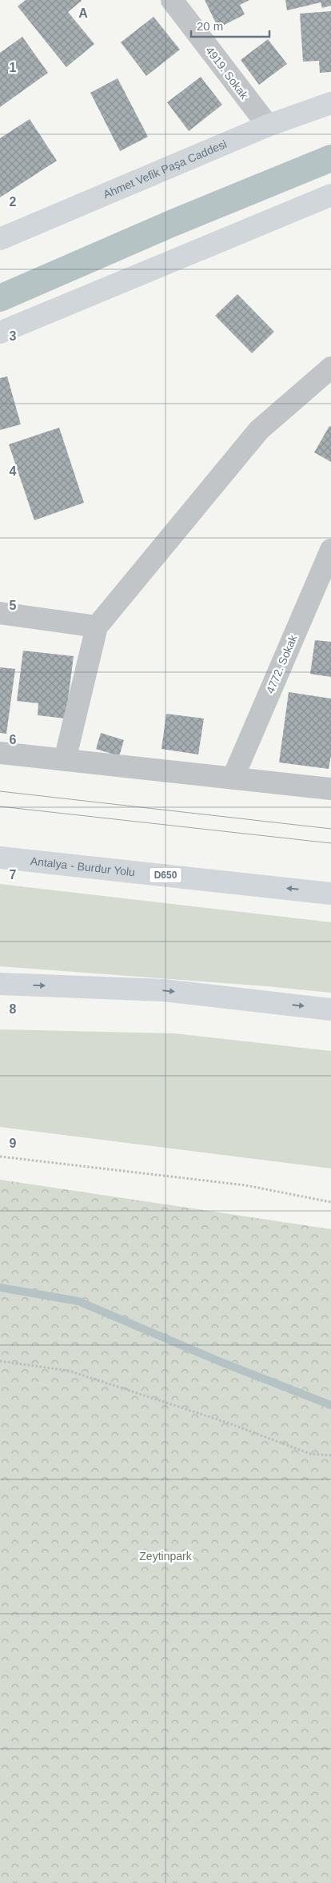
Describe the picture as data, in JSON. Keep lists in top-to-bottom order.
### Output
{
  "streets": {
    "main road": ["Ahmet Vefik Paşa Caddesi", "Antalya - Burdur Yolu", "D650"],
    "street": ["4919. Sokak", "4772. Sokak"]
  },
  "crossings": [
    ["4919. Sokak", "Ahmet Vefik Paşa Caddesi"]
  ],
  "parks": ["Zeytinpark"],
  "scale_bar": "20 m",
  "grid": {
    "columns": ["A"],
    "rows": [
      "1",
      "2",
      "3",
      "4",
      "5",
      "6",
      "7",
      "8",
      "9"
    ]
  }
}
